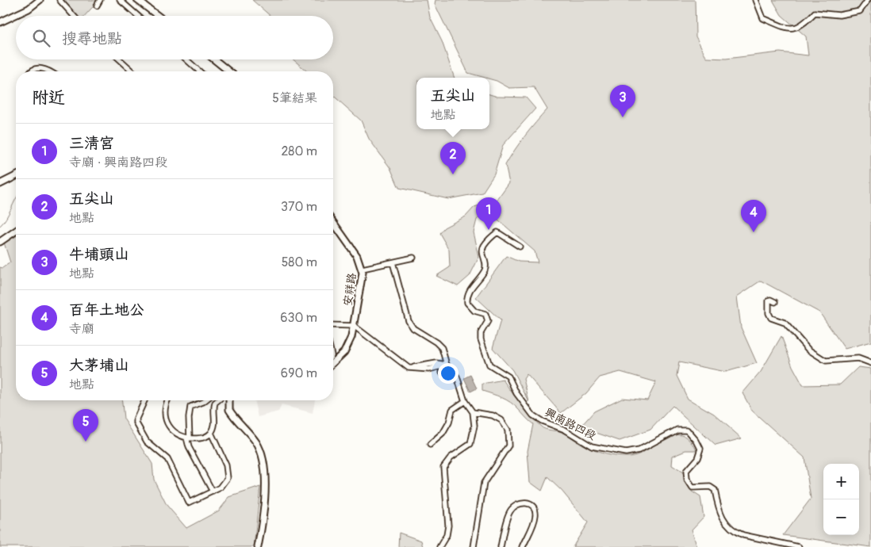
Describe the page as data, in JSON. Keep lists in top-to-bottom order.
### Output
{
  "streets": {
    "street": ["安祥路", "興南路四段"]
  },
  "page": {
    "search": "搜尋地點",
    "heading": ["附近", "5筆結果"],
    "popup": ["五尖山", "地點"],
    "pins": [
      "3",
      "2",
      "1",
      "4",
      "5"
    ],
    "list": [
      {
        "mark": "1",
        "name": "三清宮",
        "note": "寺廟 · 興南路四段",
        "value": "280 m"
      },
      {
        "mark": "2",
        "name": "五尖山",
        "note": "地點",
        "value": "370 m"
      },
      {
        "mark": "3",
        "name": "牛埔頭山",
        "note": "地點",
        "value": "580 m"
      },
      {
        "mark": "4",
        "name": "百年土地公",
        "note": "寺廟",
        "value": "630 m"
      },
      {
        "mark": "5",
        "name": "大茅埔山",
        "note": "地點",
        "value": "690 m"
      }
    ],
    "map_buttons": ["+", "−"]
  }
}
